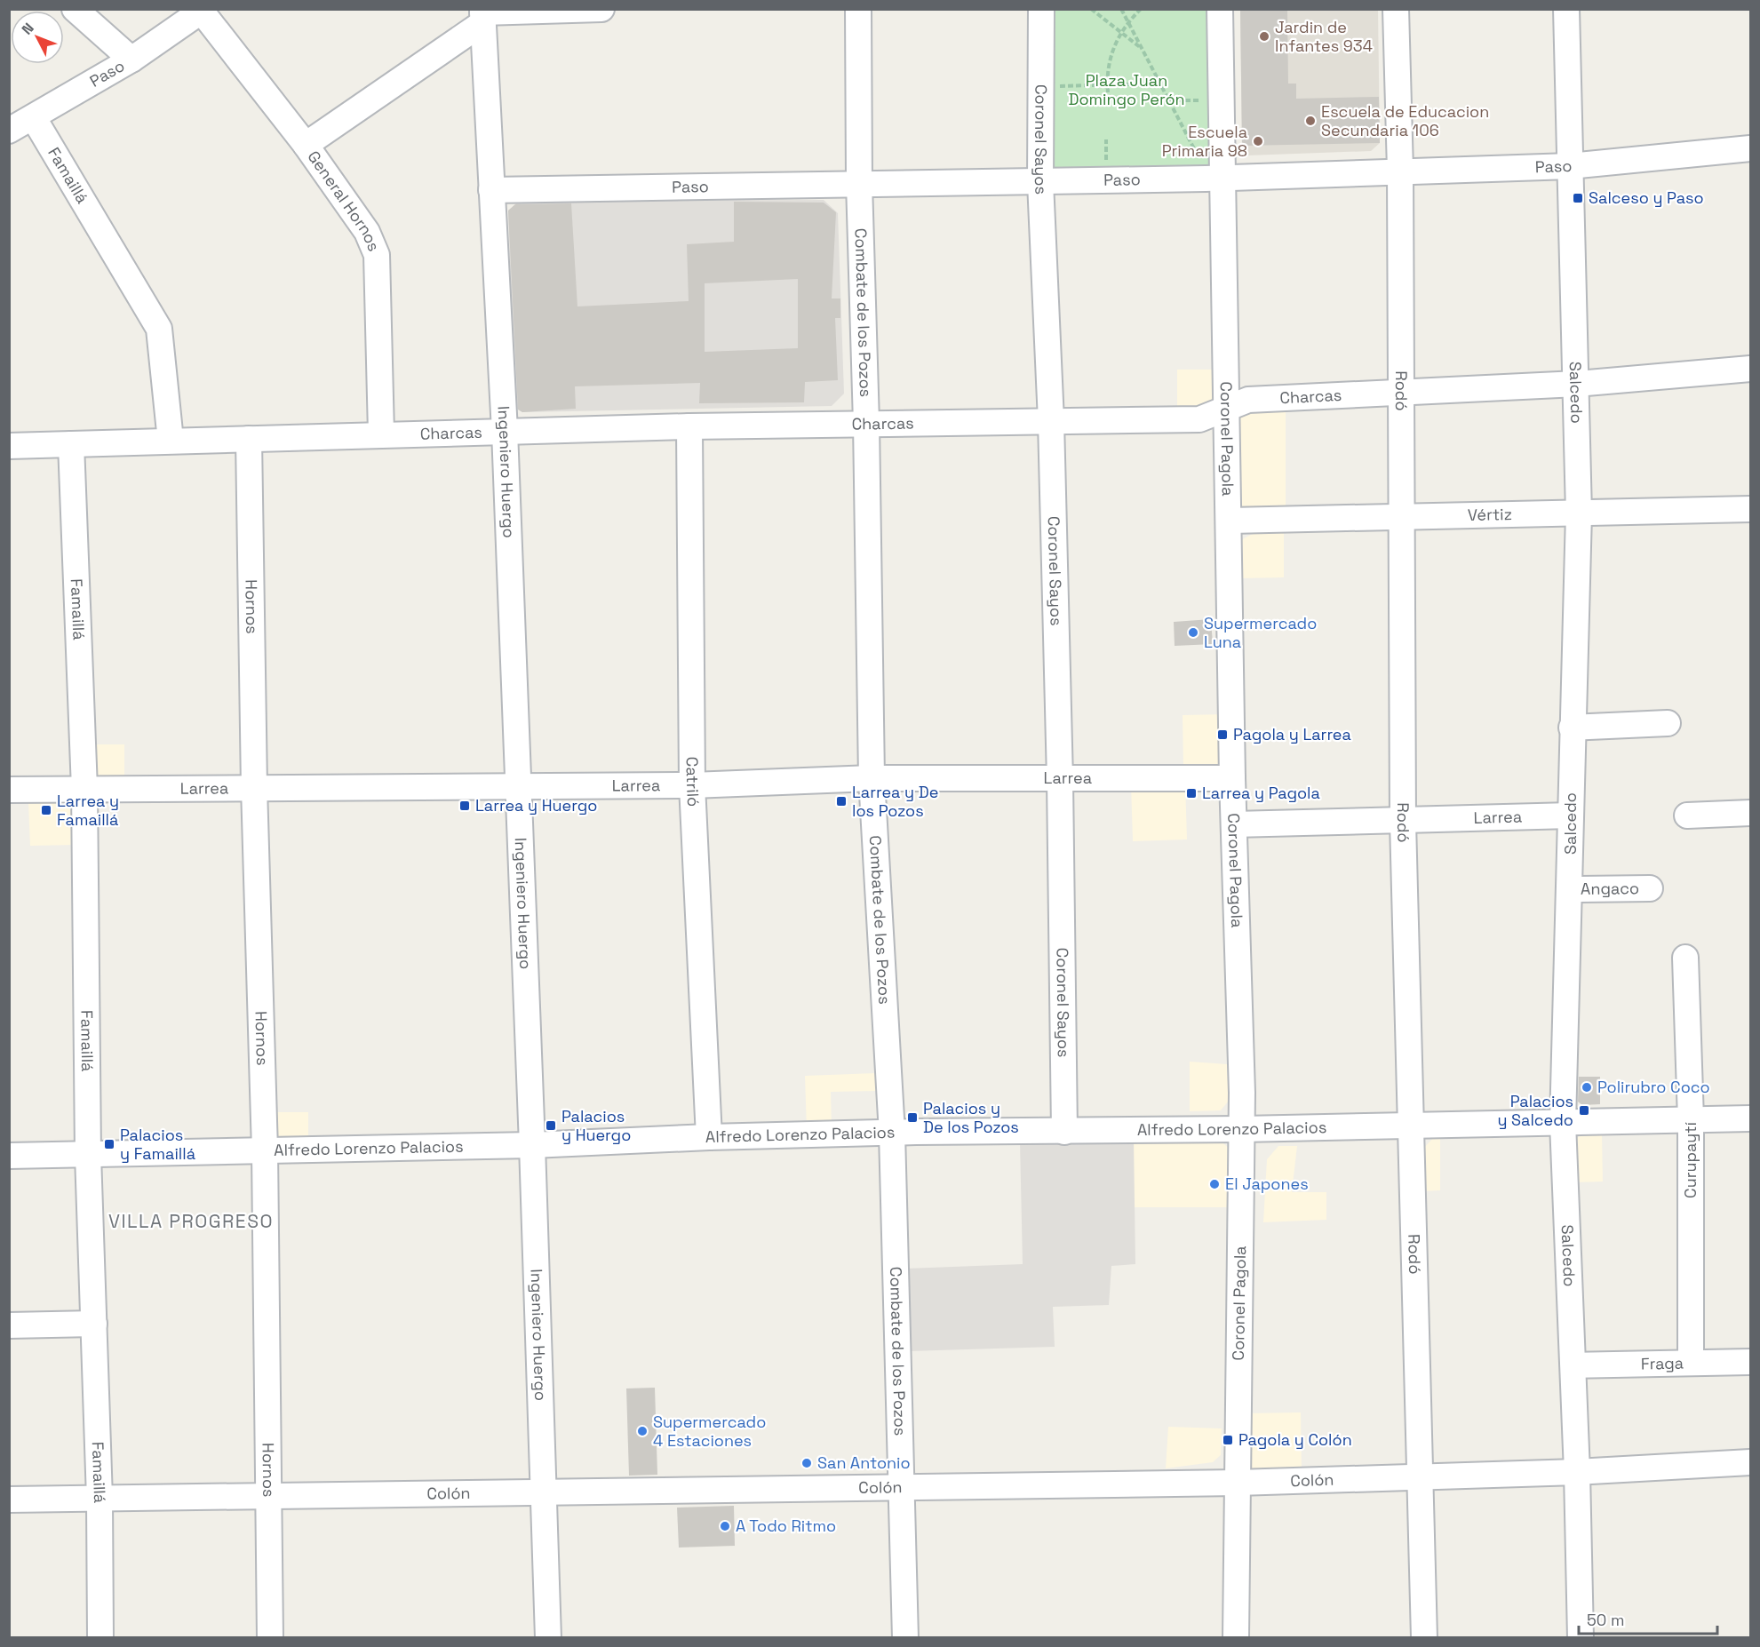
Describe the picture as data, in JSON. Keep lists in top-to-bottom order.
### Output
{
  "streets": {
    "street": [
      "Paso",
      "Coronel Sayos",
      "Famaillá",
      "General Hornos",
      "Combate de los Pozos",
      "Rodó",
      "Salcedo",
      "Charcas",
      "Coronel Pagola",
      "Ingeniero Huergo",
      "Vértiz",
      "Hornos",
      "Larrea",
      "Catriló",
      "Angaco",
      "Alfredo Lorenzo Palacios",
      "Curupaytí",
      "Fraga",
      "Colón"
    ]
  },
  "crossings": [
    ["Paso", "Coronel Sayos"],
    ["Paso", "Famaillá"],
    ["Paso", "General Hornos"],
    ["Paso", "Combate de los Pozos"],
    ["Paso", "Rodó"],
    ["Paso", "Salcedo"],
    ["Paso", "Coronel Pagola"],
    ["Paso", "Ingeniero Huergo"],
    ["Coronel Sayos", "Charcas"],
    ["Coronel Sayos", "Larrea"],
    ["Coronel Sayos", "Alfredo Lorenzo Palacios"],
    ["Famaillá", "Charcas"],
    ["Famaillá", "Larrea"],
    ["Famaillá", "Alfredo Lorenzo Palacios"],
    ["Famaillá", "Colón"],
    ["General Hornos", "Charcas"],
    ["Combate de los Pozos", "Charcas"],
    ["Combate de los Pozos", "Larrea"],
    ["Combate de los Pozos", "Alfredo Lorenzo Palacios"],
    ["Combate de los Pozos", "Colón"],
    ["Rodó", "Charcas"],
    ["Rodó", "Vértiz"],
    ["Rodó", "Larrea"],
    ["Rodó", "Alfredo Lorenzo Palacios"],
    ["Rodó", "Colón"],
    ["Salcedo", "Charcas"],
    ["Salcedo", "Vértiz"],
    ["Salcedo", "Larrea"],
    ["Salcedo", "Angaco"],
    ["Salcedo", "Alfredo Lorenzo Palacios"],
    ["Salcedo", "Fraga"],
    ["Salcedo", "Colón"],
    ["Charcas", "Coronel Pagola"],
    ["Charcas", "Ingeniero Huergo"],
    ["Charcas", "Hornos"],
    ["Charcas", "Catriló"],
    ["Coronel Pagola", "Vértiz"],
    ["Coronel Pagola", "Larrea"],
    ["Coronel Pagola", "Alfredo Lorenzo Palacios"],
    ["Coronel Pagola", "Colón"],
    ["Ingeniero Huergo", "Larrea"],
    ["Ingeniero Huergo", "Alfredo Lorenzo Palacios"],
    ["Ingeniero Huergo", "Colón"],
    ["Hornos", "Larrea"],
    ["Hornos", "Alfredo Lorenzo Palacios"],
    ["Hornos", "Colón"],
    ["Larrea", "Catriló"],
    ["Catriló", "Alfredo Lorenzo Palacios"],
    ["Alfredo Lorenzo Palacios", "Curupaytí"],
    ["Curupaytí", "Fraga"]
  ],
  "districts": ["VILLA PROGRESO"],
  "parks": ["Plaza Juan Domingo Perón"],
  "places": {
    "other": [
      "Jardin de Infantes 934",
      "Escuela de Educacion Secundaria 106",
      "Escuela Primaria 98",
      "Supermercado Luna",
      "Polirubro Coco",
      "El Japones",
      "Supermercado 4 Estaciones",
      "San Antonio",
      "A Todo Ritmo"
    ],
    "transit": [
      "Salceso y Paso",
      "Pagola y Larrea",
      "Larrea y Pagola",
      "Larrea y De los Pozos",
      "Larrea y Huergo",
      "Larrea y Famaillá",
      "Palacios y Salcedo",
      "Palacios y De los Pozos",
      "Palacios y Huergo",
      "Palacios y Famaillá",
      "Pagola y Colón"
    ]
  },
  "scale_bar": "50 m",
  "north": "top left"
}
